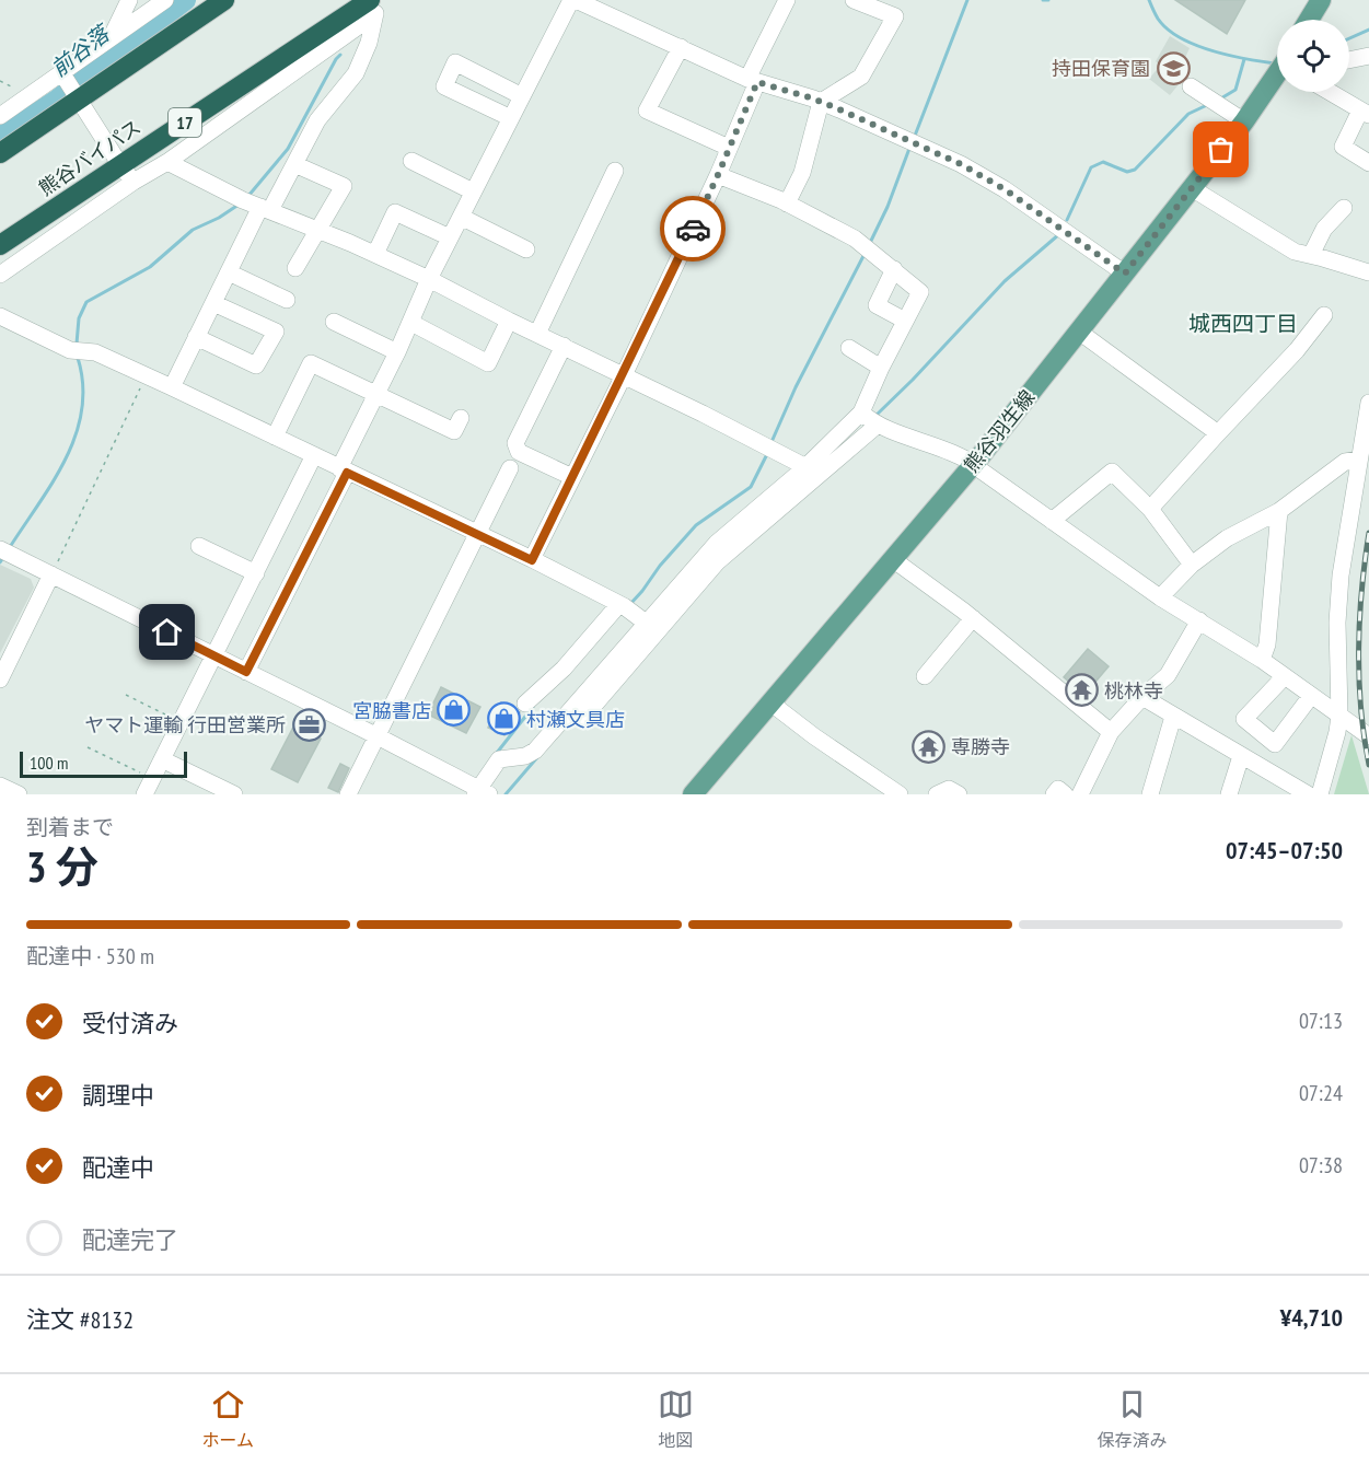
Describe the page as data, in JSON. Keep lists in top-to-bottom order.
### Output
{
  "streets": {
    "highway": ["17", "熊谷バイパス"],
    "main road": ["熊谷羽生線"]
  },
  "districts": ["城西四丁目"],
  "water": ["前谷落"],
  "places": {
    "school or university": ["持田保育園"],
    "temple": ["桃林寺", "専勝寺"],
    "shop": ["宮脇書店", "村瀬文具店"],
    "office": ["ヤマト運輸 行田営業所"]
  },
  "scale_bar": "100 m",
  "page": {
    "scale": "100 m",
    "heading": ["3 分", "到着まで", "07:45–07:50"],
    "panel": ["注文 #8132", "¥4,710"],
    "bar": "配達中 · 530 m",
    "list": [
      ["受付済み", "07:13"],
      ["調理中", "07:24"],
      ["配達中", "07:38"],
      "配達完了"
    ],
    "tabs": ["ホーム", "地図", "保存済み"]
  }
}
